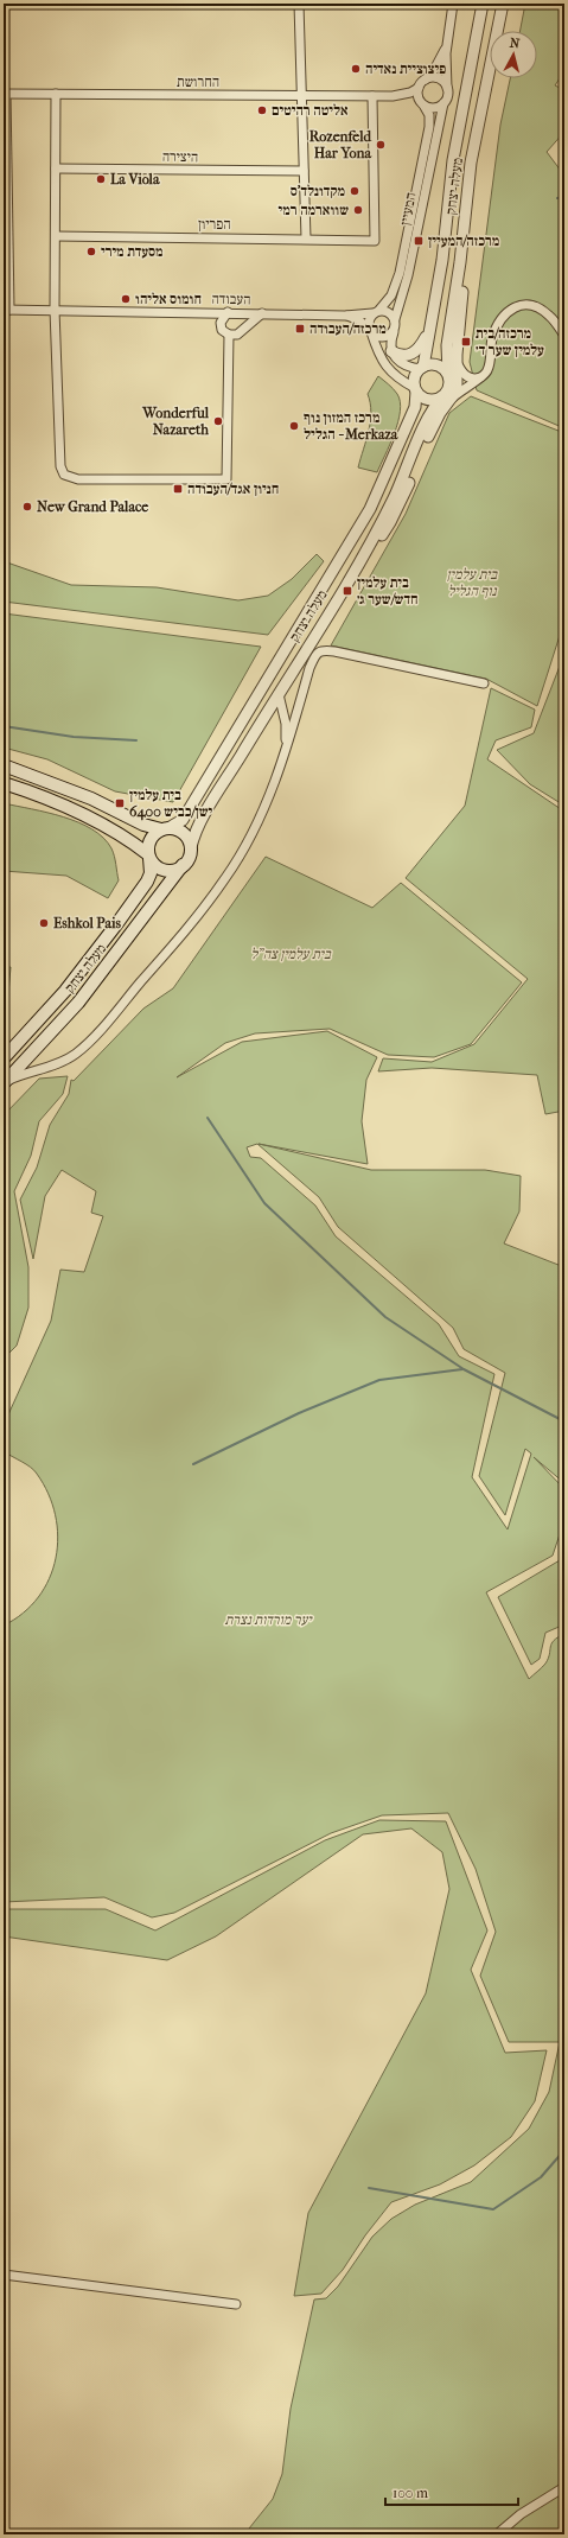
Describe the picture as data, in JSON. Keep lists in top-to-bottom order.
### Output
{
  "streets": {
    "main road": ["מעלה יצחק"],
    "street": [
      "החרושת",
      "היצירה",
      "המעיין",
      "הפריון",
      "העבודה"
    ]
  },
  "crossings": [
    ["החרושת", "המעיין"],
    ["החרושת", "הפריון"],
    ["המעיין", "העבודה"]
  ],
  "parks": ["בית עלמין נוף הגליל", "בית עלמין צה\"ל", "יער מורדות נצרת"],
  "places": {
    "other": [
      "פיצוציית נאדיה",
      "אליטה רהיטים",
      "Rozenfeld Har Yona",
      "La Viola",
      "מקדונלד'ס",
      "שווארמה רמי",
      "מסעדת מירי",
      "חומוס אליהו",
      "Wonderful Nazareth",
      "מרכז המזון נוף הגליל - Merkaza",
      "New Grand Palace",
      "Eshkol Pais"
    ],
    "transit": [
      "מרכזה/המעיין",
      "מרכזה/העבודה",
      "מרכזה/בית עלמין שער ד׳",
      "חניון אגד/העבודה",
      "בית עלמין חדש/שער ג׳",
      "בית עלמין ישן/כביש 6400"
    ]
  },
  "scale_bar": "100 m",
  "north": "top"
}
